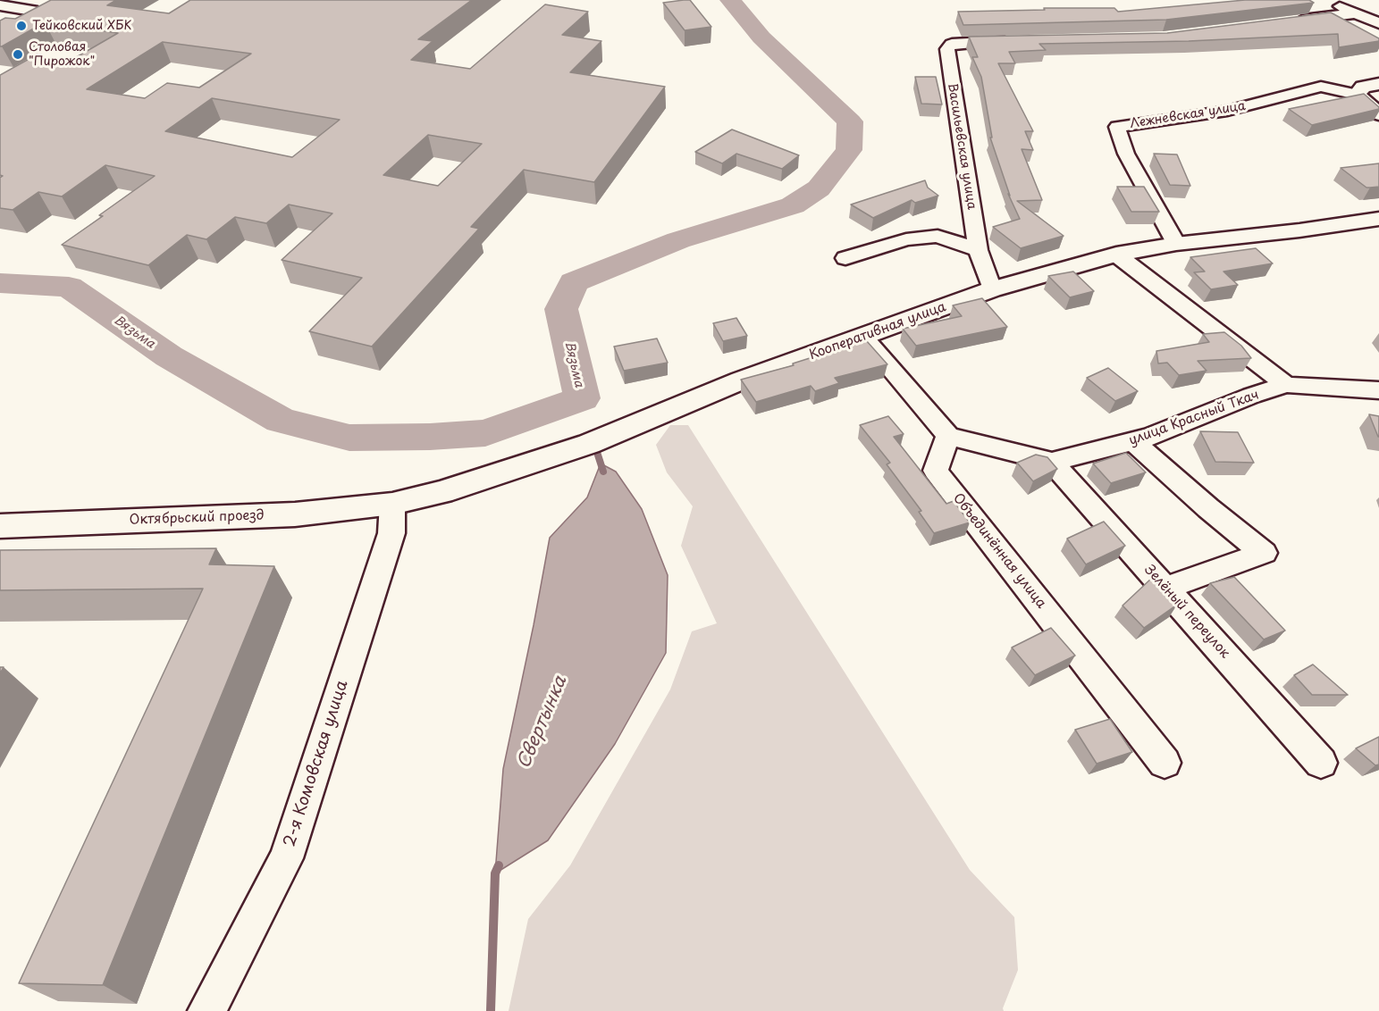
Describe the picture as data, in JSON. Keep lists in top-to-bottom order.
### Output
{
  "streets": {
    "street": [
      "Лежневская улица",
      "Васильевская улица",
      "Кооперативная улица",
      "улица Красный Ткач",
      "Октябрьский проезд",
      "Объединённая улица",
      "Зелёный переулок",
      "2-я Комовская улица"
    ]
  },
  "crossings": [
    ["Лежневская улица", "Кооперативная улица"],
    ["Васильевская улица", "Кооперативная улица"],
    ["Кооперативная улица", "Октябрьский проезд"],
    ["Кооперативная улица", "2-я Комовская улица"],
    ["улица Красный Ткач", "Объединённая улица"],
    ["улица Красный Ткач", "Зелёный переулок"],
    ["Октябрьский проезд", "2-я Комовская улица"]
  ],
  "water": ["Вязьма", "Свертынка"],
  "places": ["Тейковский ХБК", "Столовая \"Пирожок\""]
}
